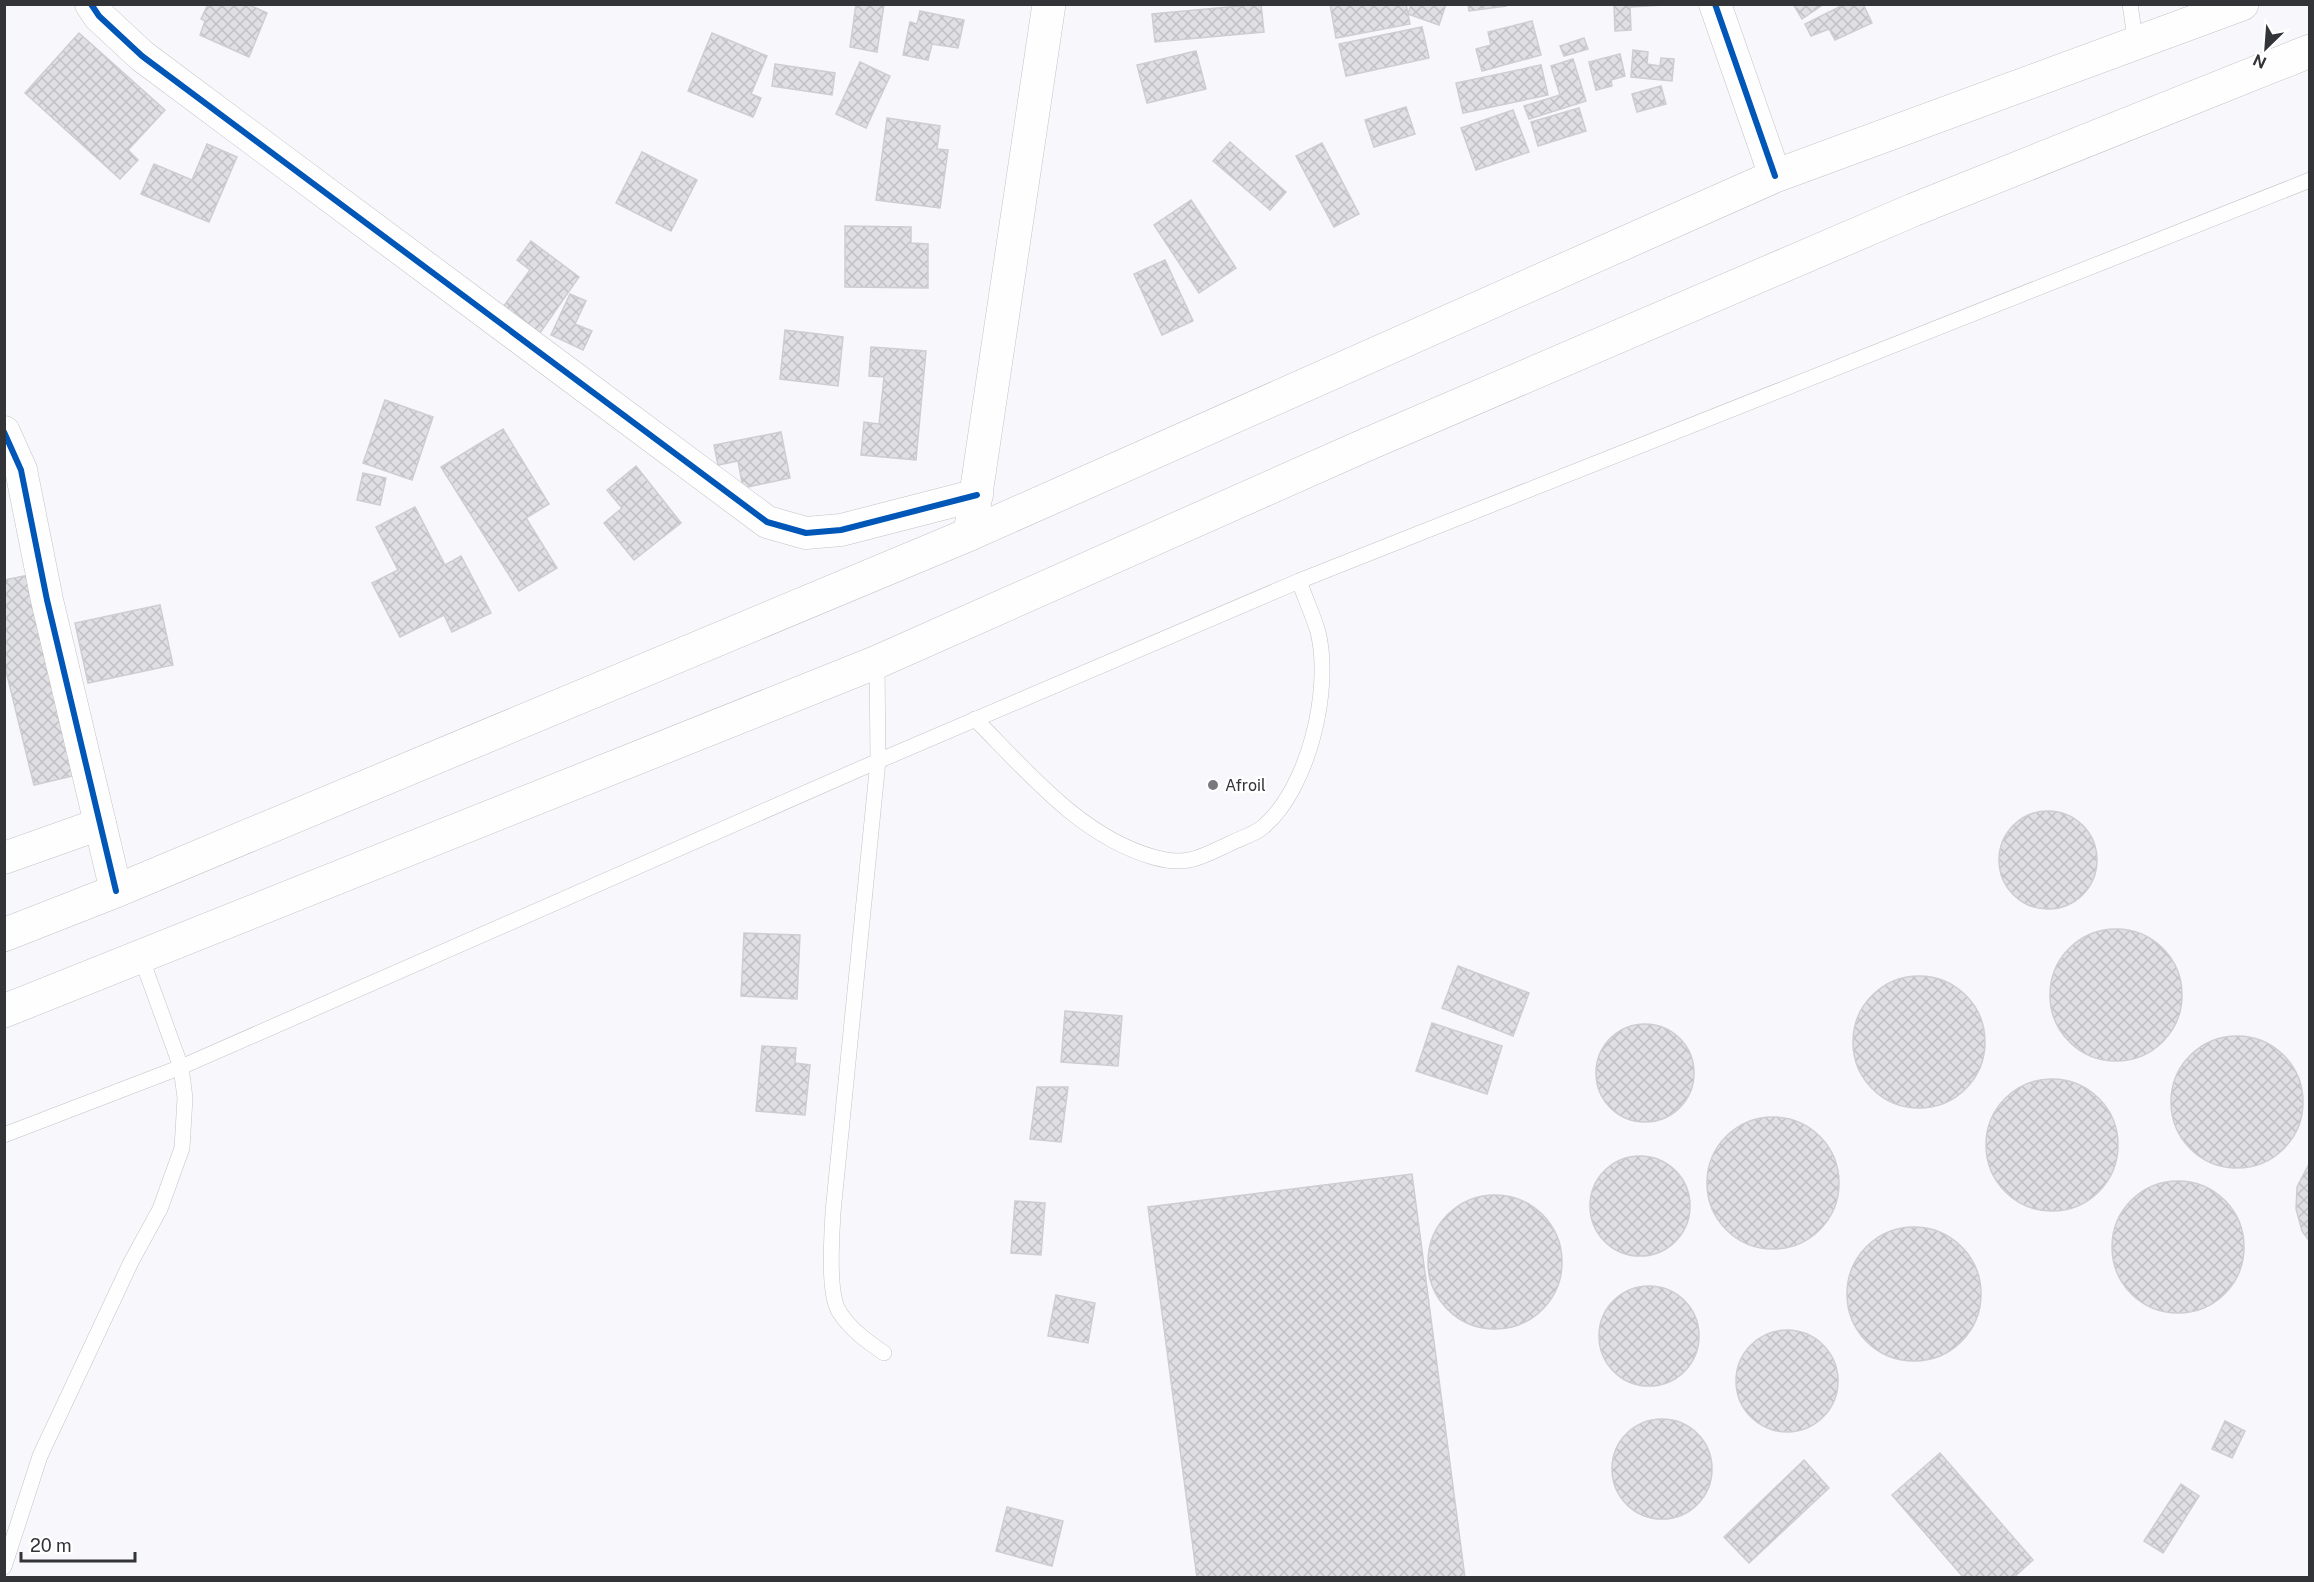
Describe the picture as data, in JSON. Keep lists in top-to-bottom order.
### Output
{
  "places": ["Afroil"],
  "scale_bar": "20 m",
  "north": "bottom left"
}
